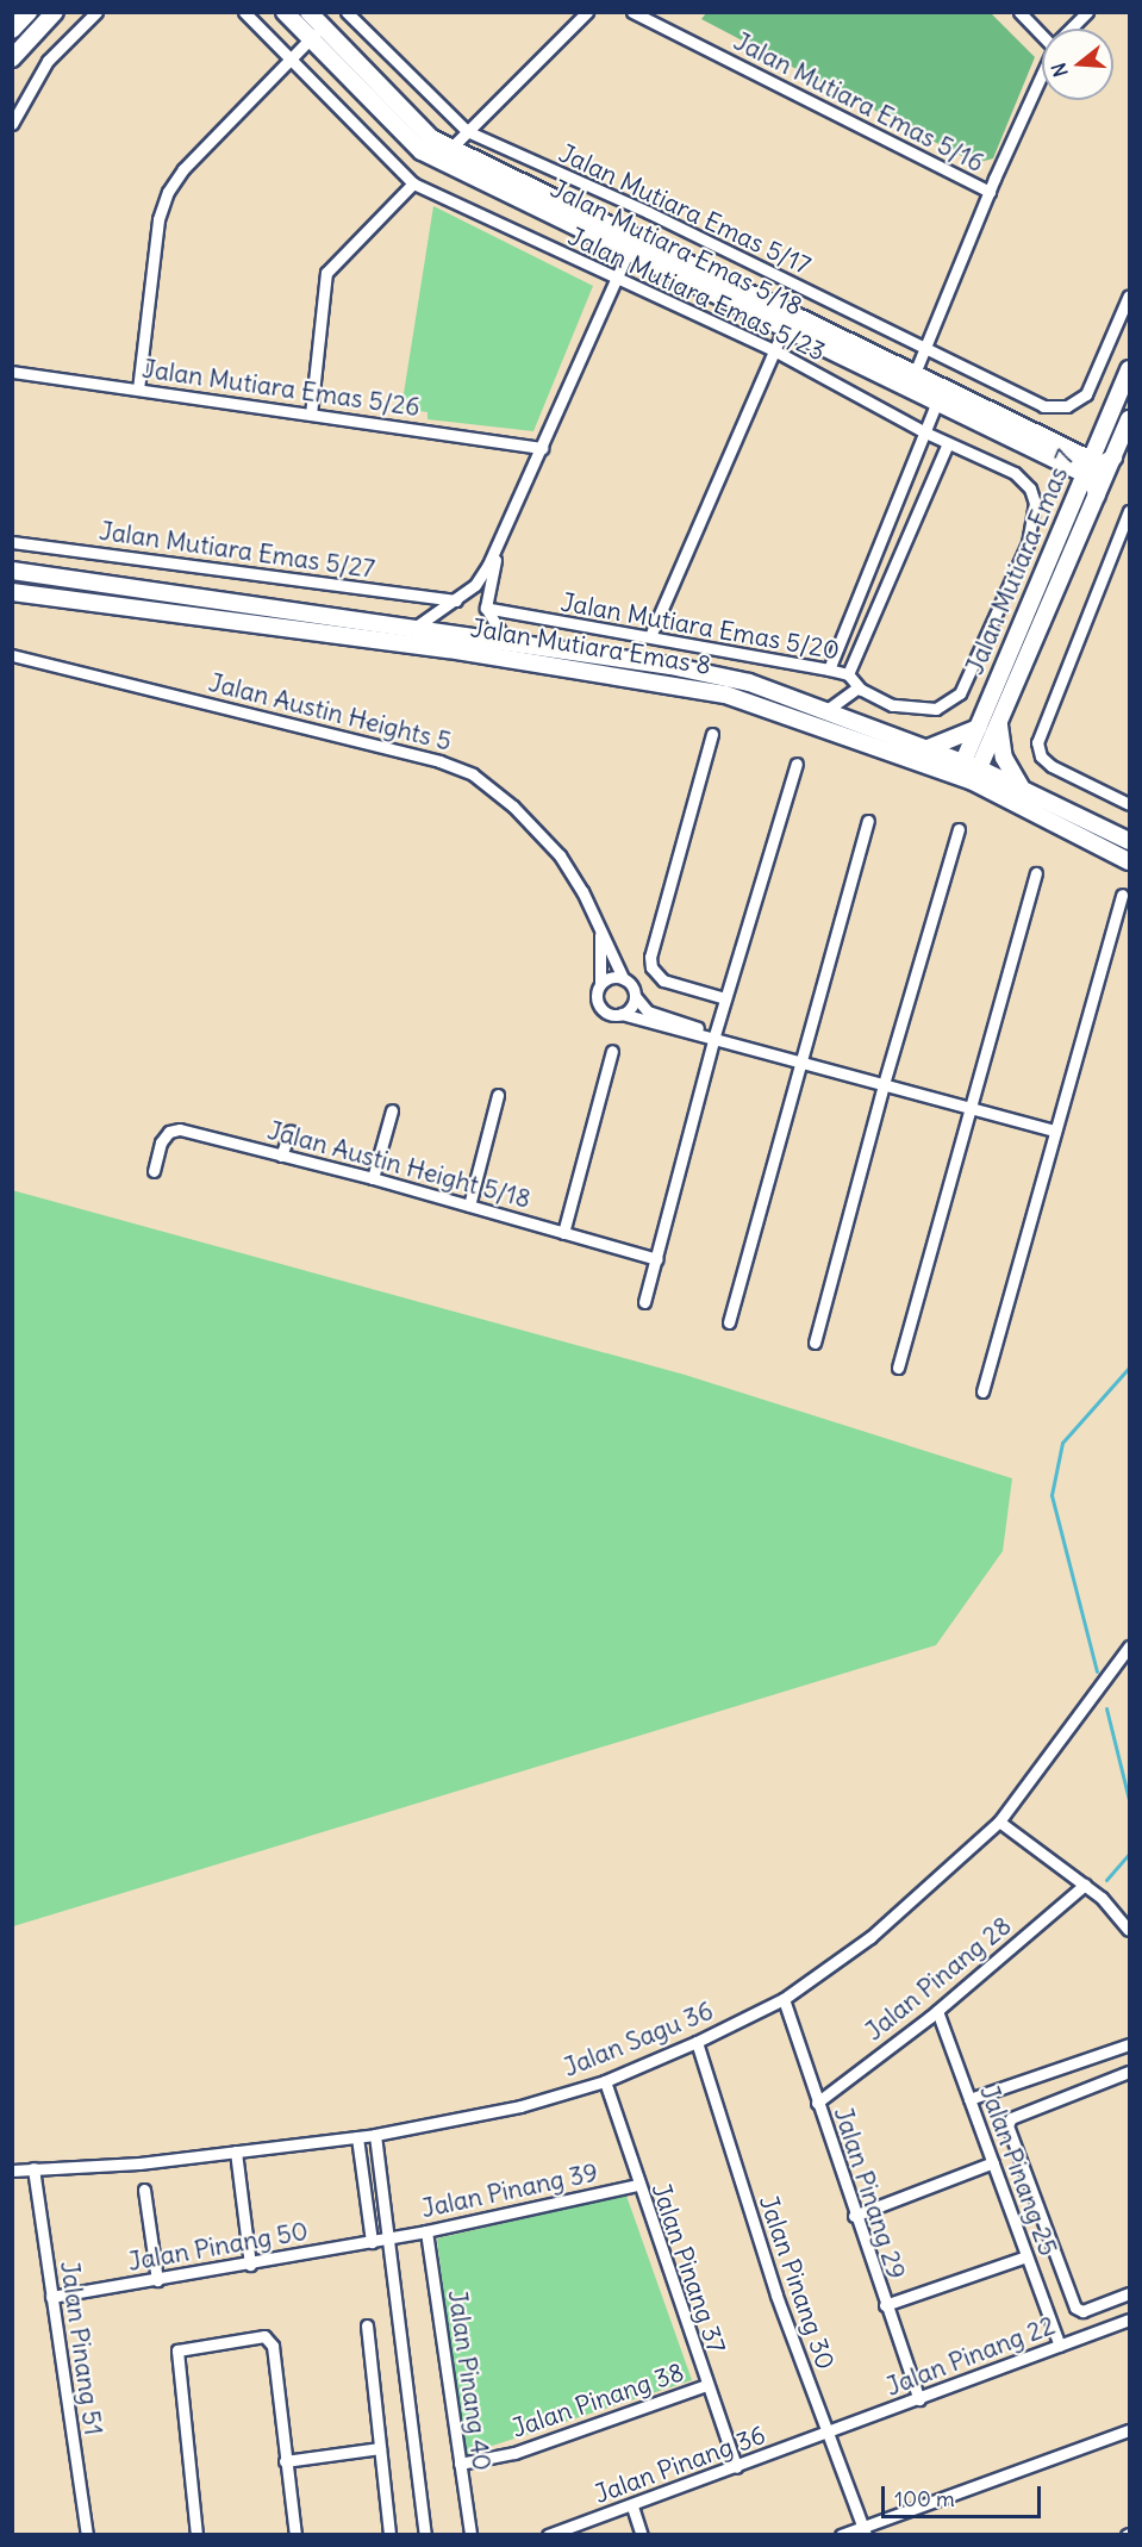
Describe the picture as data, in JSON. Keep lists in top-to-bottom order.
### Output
{
  "streets": {
    "street": [
      "Jalan Mutiara Emas 5/16",
      "Jalan Mutiara Emas 5/17",
      "Jalan Mutiara Emas 5/18",
      "Jalan Mutiara Emas 5/23",
      "Jalan Mutiara Emas 5/26",
      "Jalan Mutiara Emas 5/27",
      "Jalan Mutiara Emas 7",
      "Jalan Mutiara Emas 5/20",
      "Jalan Mutiara Emas 8",
      "Jalan Austin Heights 5",
      "Jalan Austin Height 5/18",
      "Jalan Pinang 28",
      "Jalan Sagu 36",
      "Jalan Pinang 25",
      "Jalan Pinang 39",
      "Jalan Pinang 29",
      "Jalan Pinang 50",
      "Jalan Pinang 37",
      "Jalan Pinang 30",
      "Jalan Pinang 51",
      "Jalan Pinang 22",
      "Jalan Pinang 40",
      "Jalan Pinang 38",
      "Jalan Pinang 36"
    ]
  },
  "crossings": [
    ["Jalan Mutiara Emas 5/18", "Jalan Mutiara Emas 7"],
    ["Jalan Mutiara Emas 5/23", "Jalan Mutiara Emas 5/20"],
    ["Jalan Mutiara Emas 7", "Jalan Mutiara Emas 8"],
    ["Jalan Pinang 28", "Jalan Pinang 25"],
    ["Jalan Pinang 28", "Jalan Pinang 29"],
    ["Jalan Sagu 36", "Jalan Pinang 29"],
    ["Jalan Sagu 36", "Jalan Pinang 37"],
    ["Jalan Sagu 36", "Jalan Pinang 30"],
    ["Jalan Sagu 36", "Jalan Pinang 51"],
    ["Jalan Pinang 25", "Jalan Pinang 22"],
    ["Jalan Pinang 39", "Jalan Pinang 50"],
    ["Jalan Pinang 39", "Jalan Pinang 37"],
    ["Jalan Pinang 39", "Jalan Pinang 40"],
    ["Jalan Pinang 29", "Jalan Pinang 22"],
    ["Jalan Pinang 50", "Jalan Pinang 51"],
    ["Jalan Pinang 37", "Jalan Pinang 38"],
    ["Jalan Pinang 37", "Jalan Pinang 36"],
    ["Jalan Pinang 30", "Jalan Pinang 22"],
    ["Jalan Pinang 30", "Jalan Pinang 36"],
    ["Jalan Pinang 22", "Jalan Pinang 36"],
    ["Jalan Pinang 40", "Jalan Pinang 38"]
  ],
  "scale_bar": "100 m",
  "north": "left"
}
